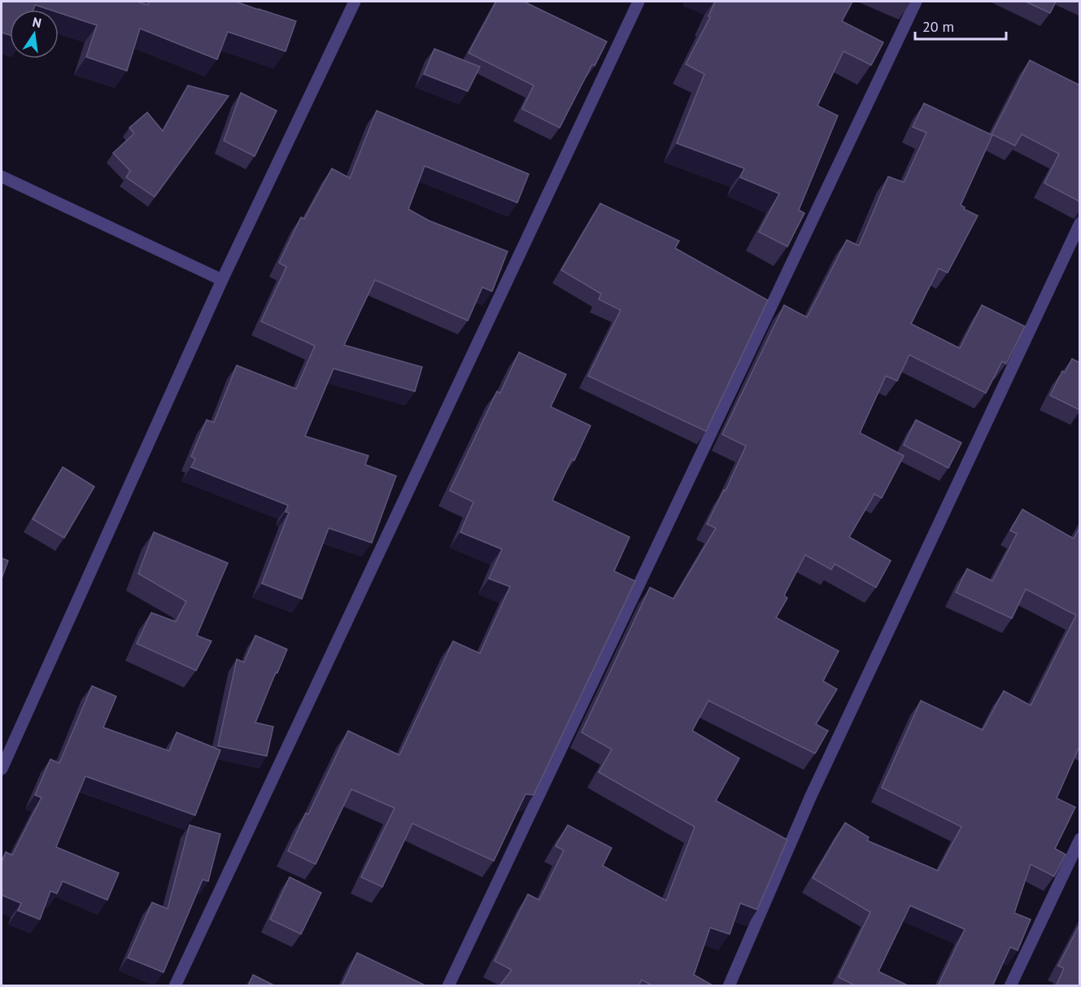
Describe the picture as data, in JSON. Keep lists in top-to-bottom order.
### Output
{
  "scale_bar": "20 m",
  "north": "top"
}
